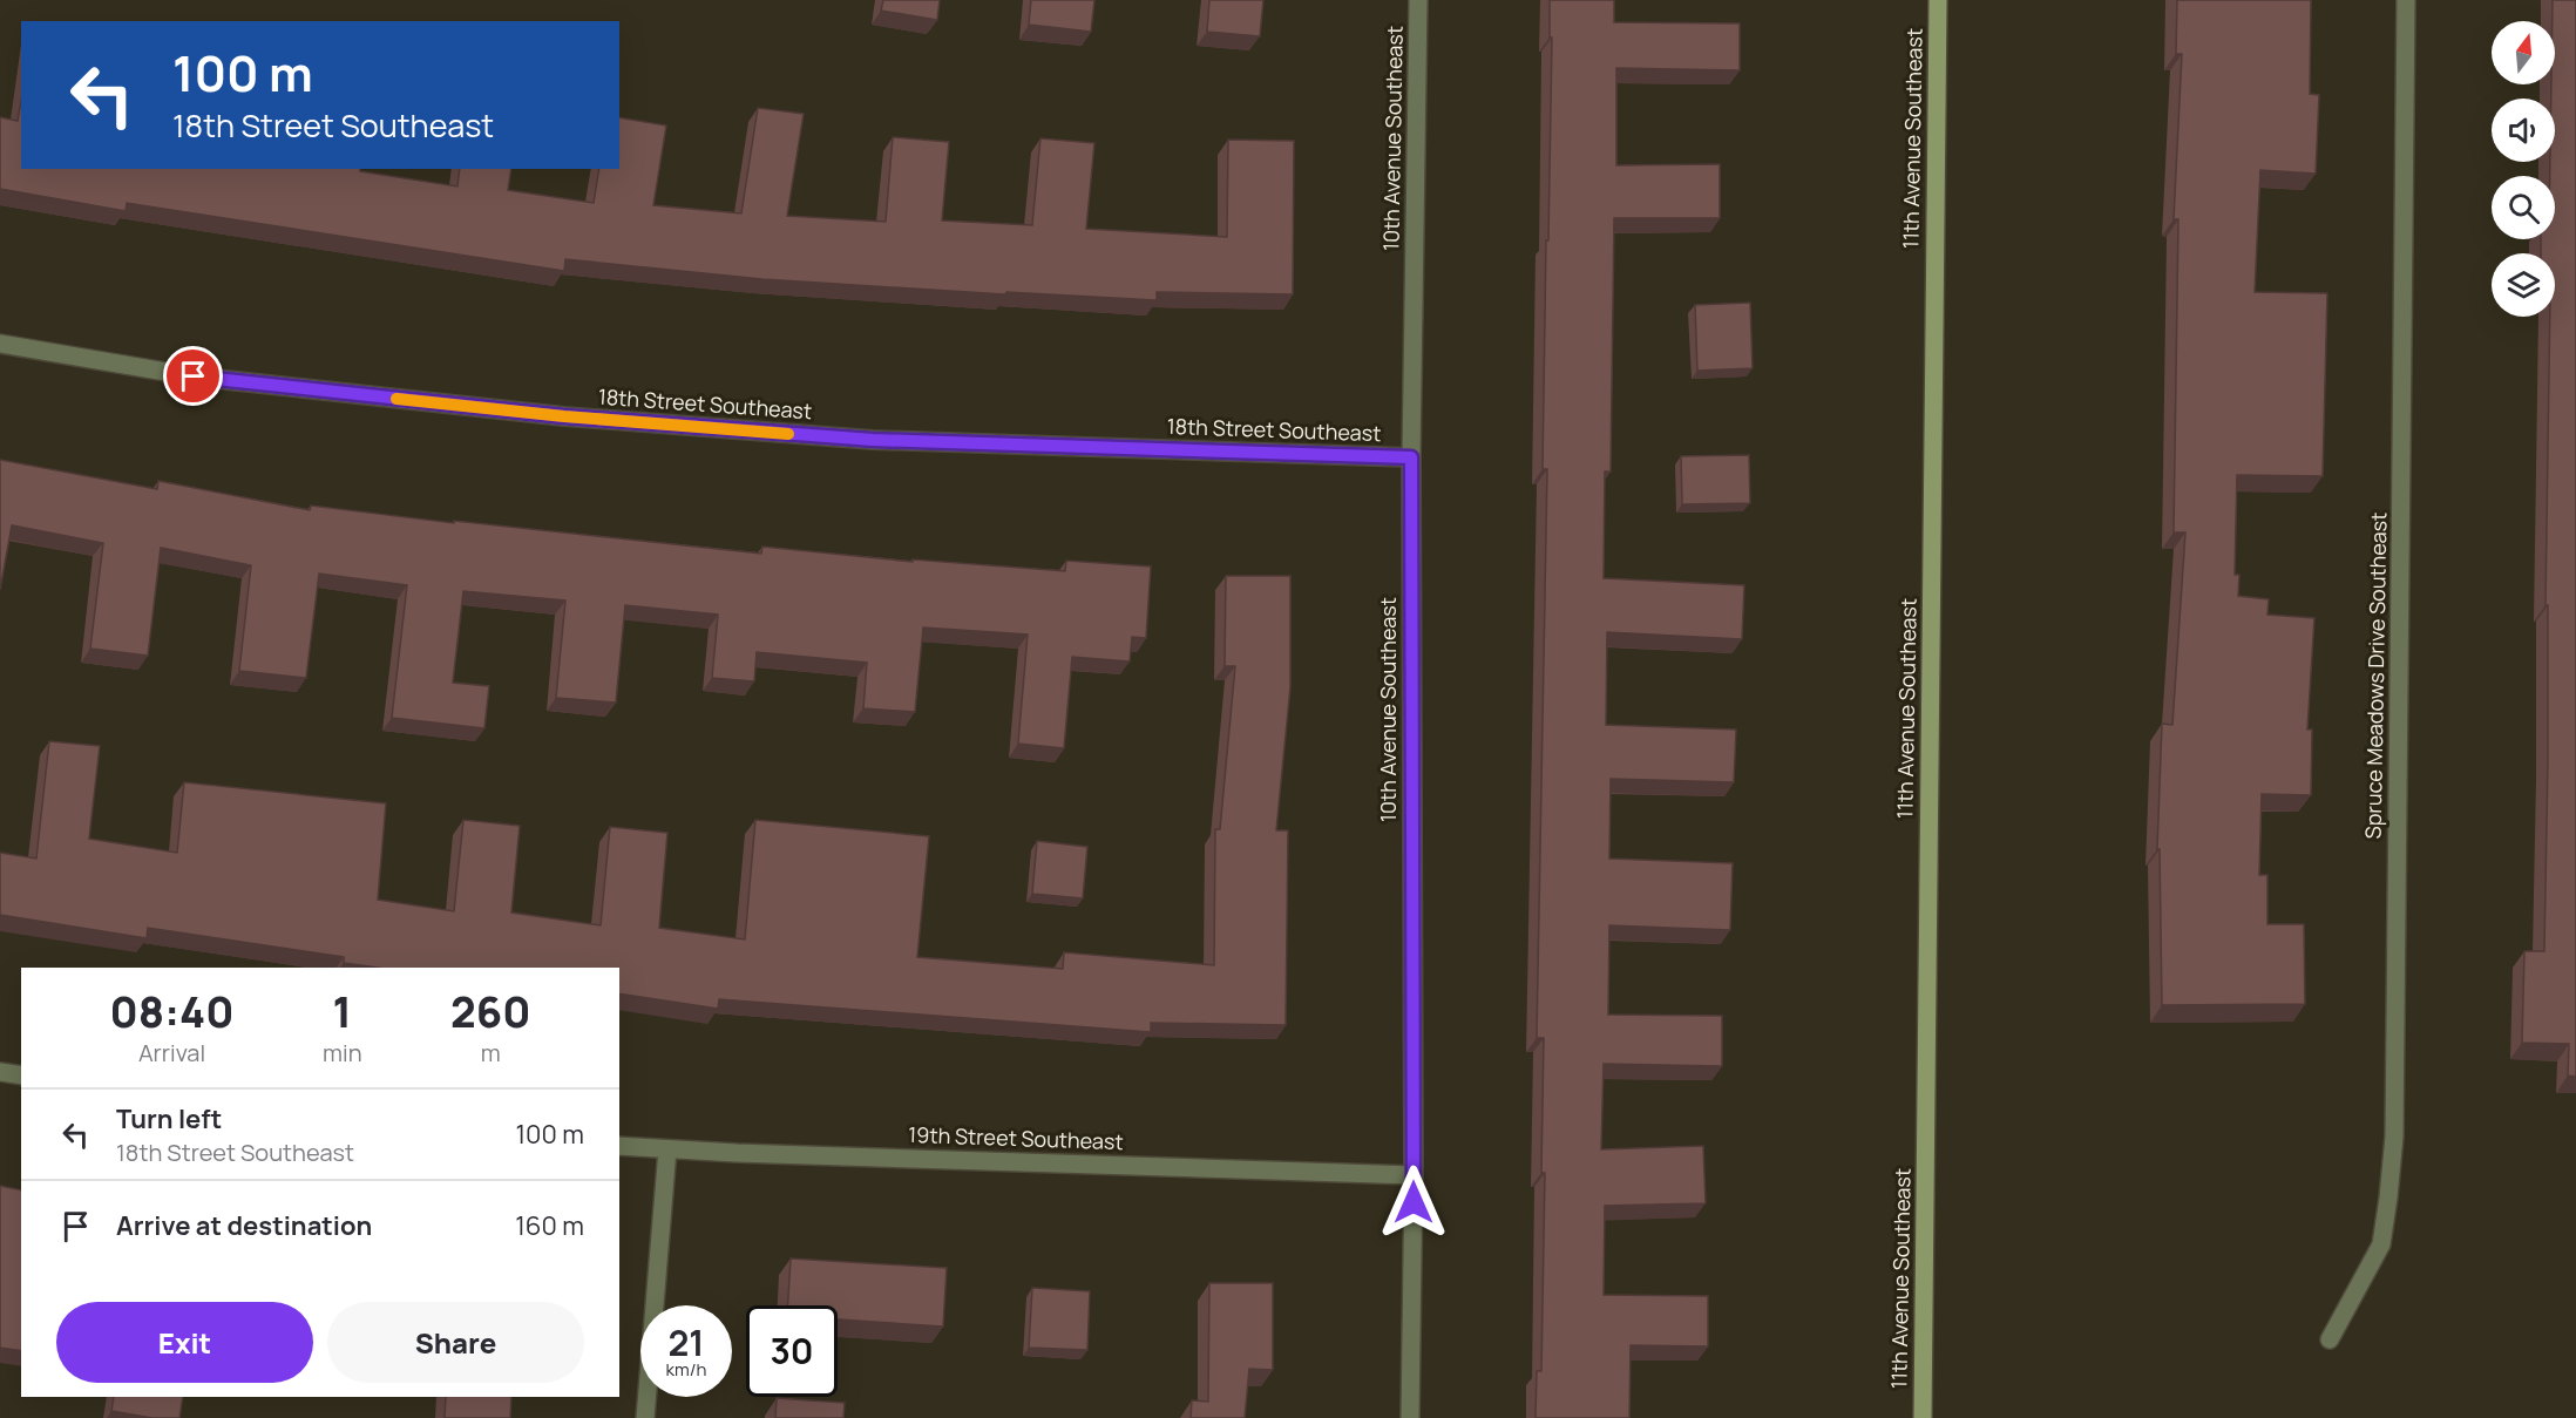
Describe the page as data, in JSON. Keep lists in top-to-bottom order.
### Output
{
  "streets": {
    "main road": ["11th Avenue Southeast"],
    "street": [
      "10th Avenue Southeast",
      "18th Street Southeast",
      "Spruce Meadows Drive Southeast",
      "19th Street Southeast"
    ]
  },
  "crossings": [
    ["10th Avenue Southeast", "18th Street Southeast"],
    ["10th Avenue Southeast", "19th Street Southeast"]
  ],
  "north": "top",
  "page": {
    "turn": ["100 m", "18th Street Southeast"],
    "eta": [
      "08:40",
      "Arrival",
      "1",
      "min",
      "260",
      "m"
    ],
    "list": [
      {
        "name": "Turn left",
        "note": "18th Street Southeast",
        "value": "100 m"
      },
      {
        "name": "Arrive at destination",
        "value": "160 m"
      }
    ],
    "buttons": ["Exit", "Share"],
    "speed": "21 km/h",
    "limit": "30"
  }
}
